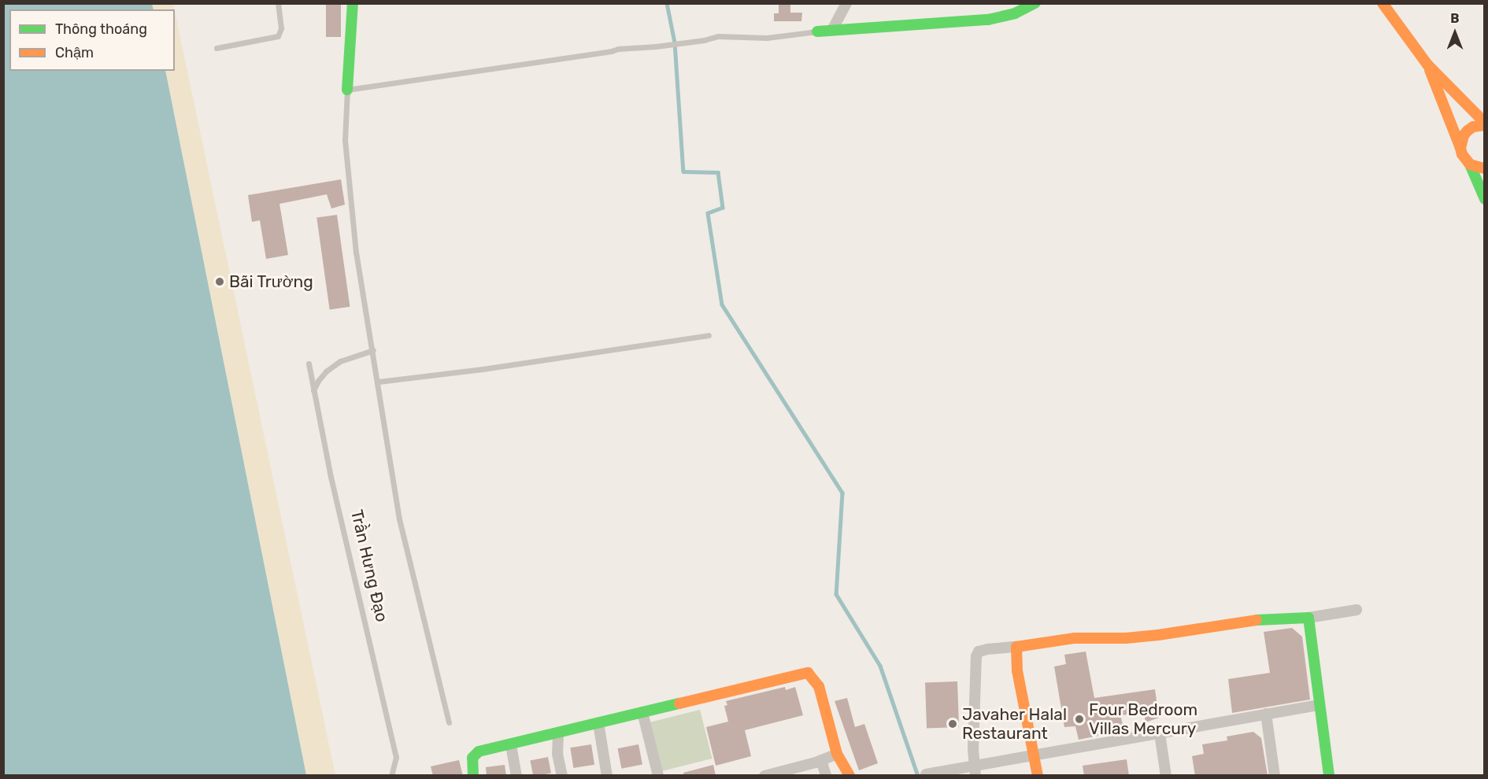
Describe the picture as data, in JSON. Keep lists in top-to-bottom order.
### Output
{
  "streets": {
    "lane": ["Trần Hưng Đạo"]
  },
  "places": ["Bãi Trường", "Four Bedroom Villas Mercury", "Javaher Halal Restaurant"],
  "legend": ["Thông thoáng", "Chậm"],
  "north": "top"
}
